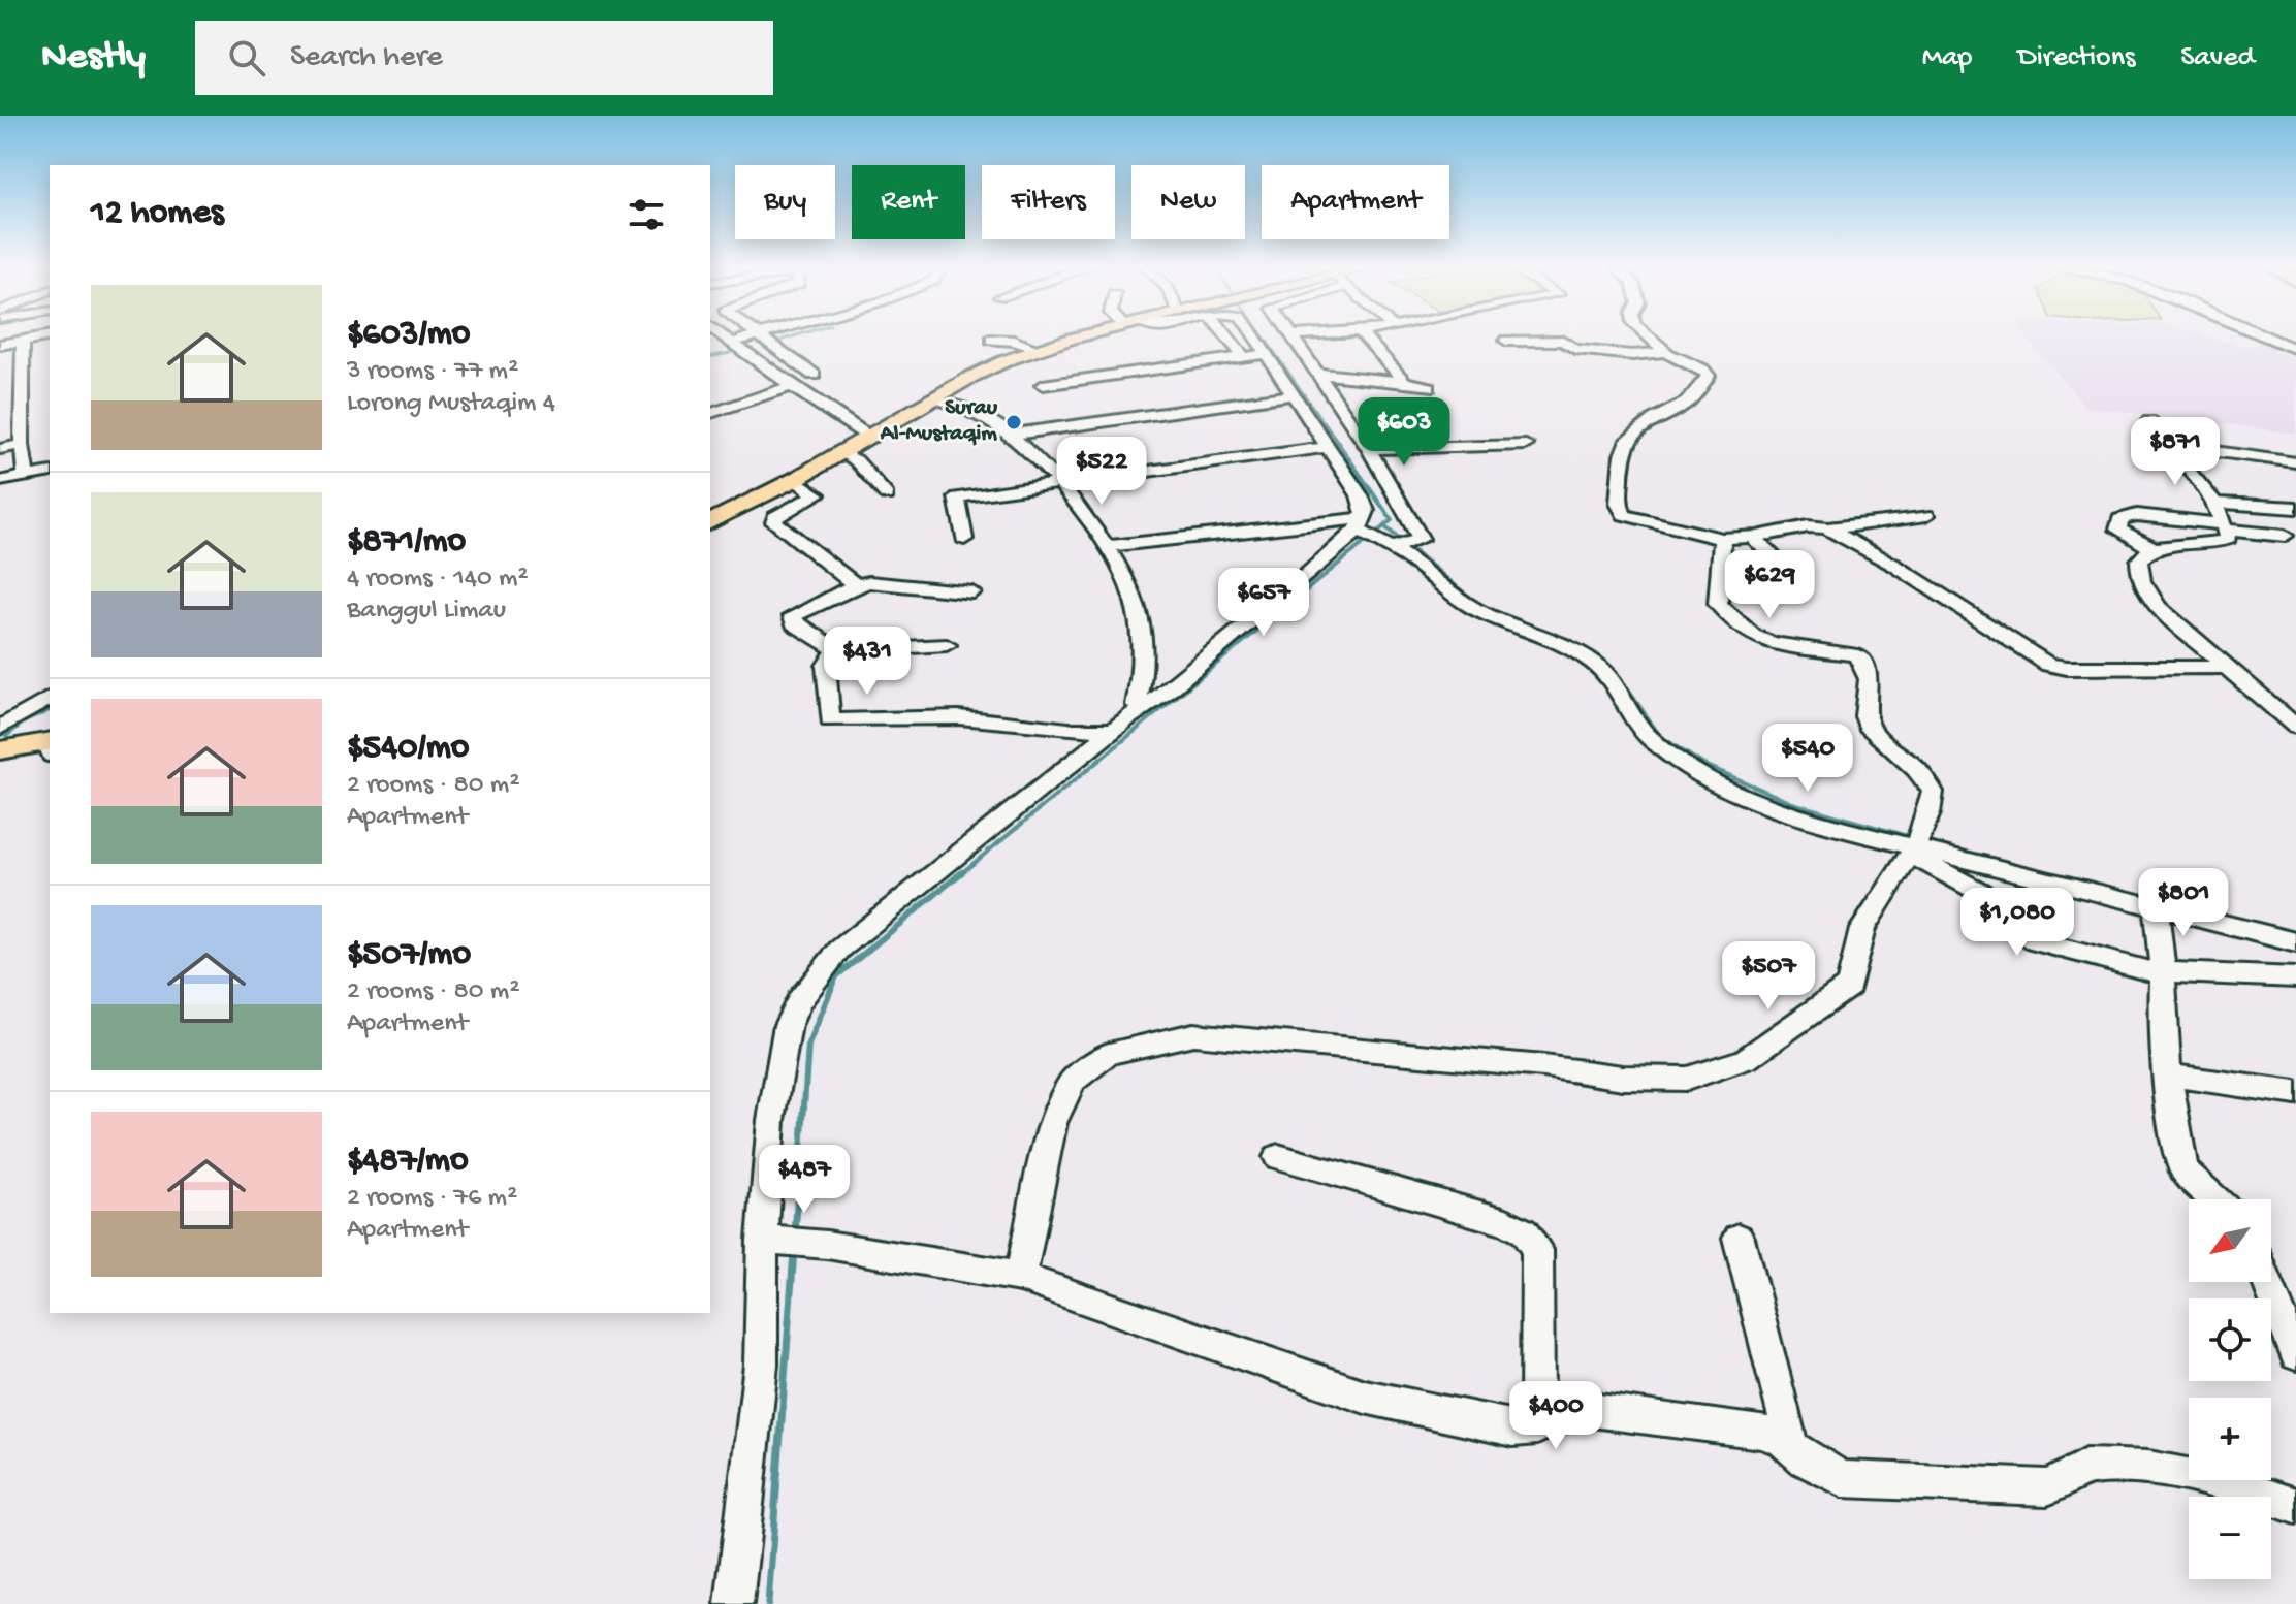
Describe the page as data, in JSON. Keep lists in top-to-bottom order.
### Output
{
  "places": ["Surau Al-Mustaqim"],
  "north": "bottom left",
  "page": {
    "header": "Nestly",
    "search": "Search here",
    "nav": ["Map", "Directions", "Saved"],
    "chip": [
      "Buy",
      "Rent",
      "Filters",
      "New",
      "Apartment"
    ],
    "heading": "12 homes",
    "list": [
      {
        "name": "$603/mo",
        "note": "3 rooms · 77 m² · Lorong Mustaqim 4"
      },
      {
        "name": "$871/mo",
        "note": "4 rooms · 140 m² · Banggul Limau"
      },
      {
        "name": "$540/mo",
        "note": "2 rooms · 80 m² · Apartment"
      },
      {
        "name": "$507/mo",
        "note": "2 rooms · 80 m² · Apartment"
      },
      {
        "name": "$487/mo",
        "note": "2 rooms · 76 m² · Apartment"
      }
    ],
    "price": [
      "$603",
      "$871",
      "$522",
      "$629",
      "$657",
      "$431",
      "$540",
      "$801",
      "$1,080",
      "$507",
      "$487",
      "$400"
    ],
    "map_buttons": ["+", "−"]
  }
}
